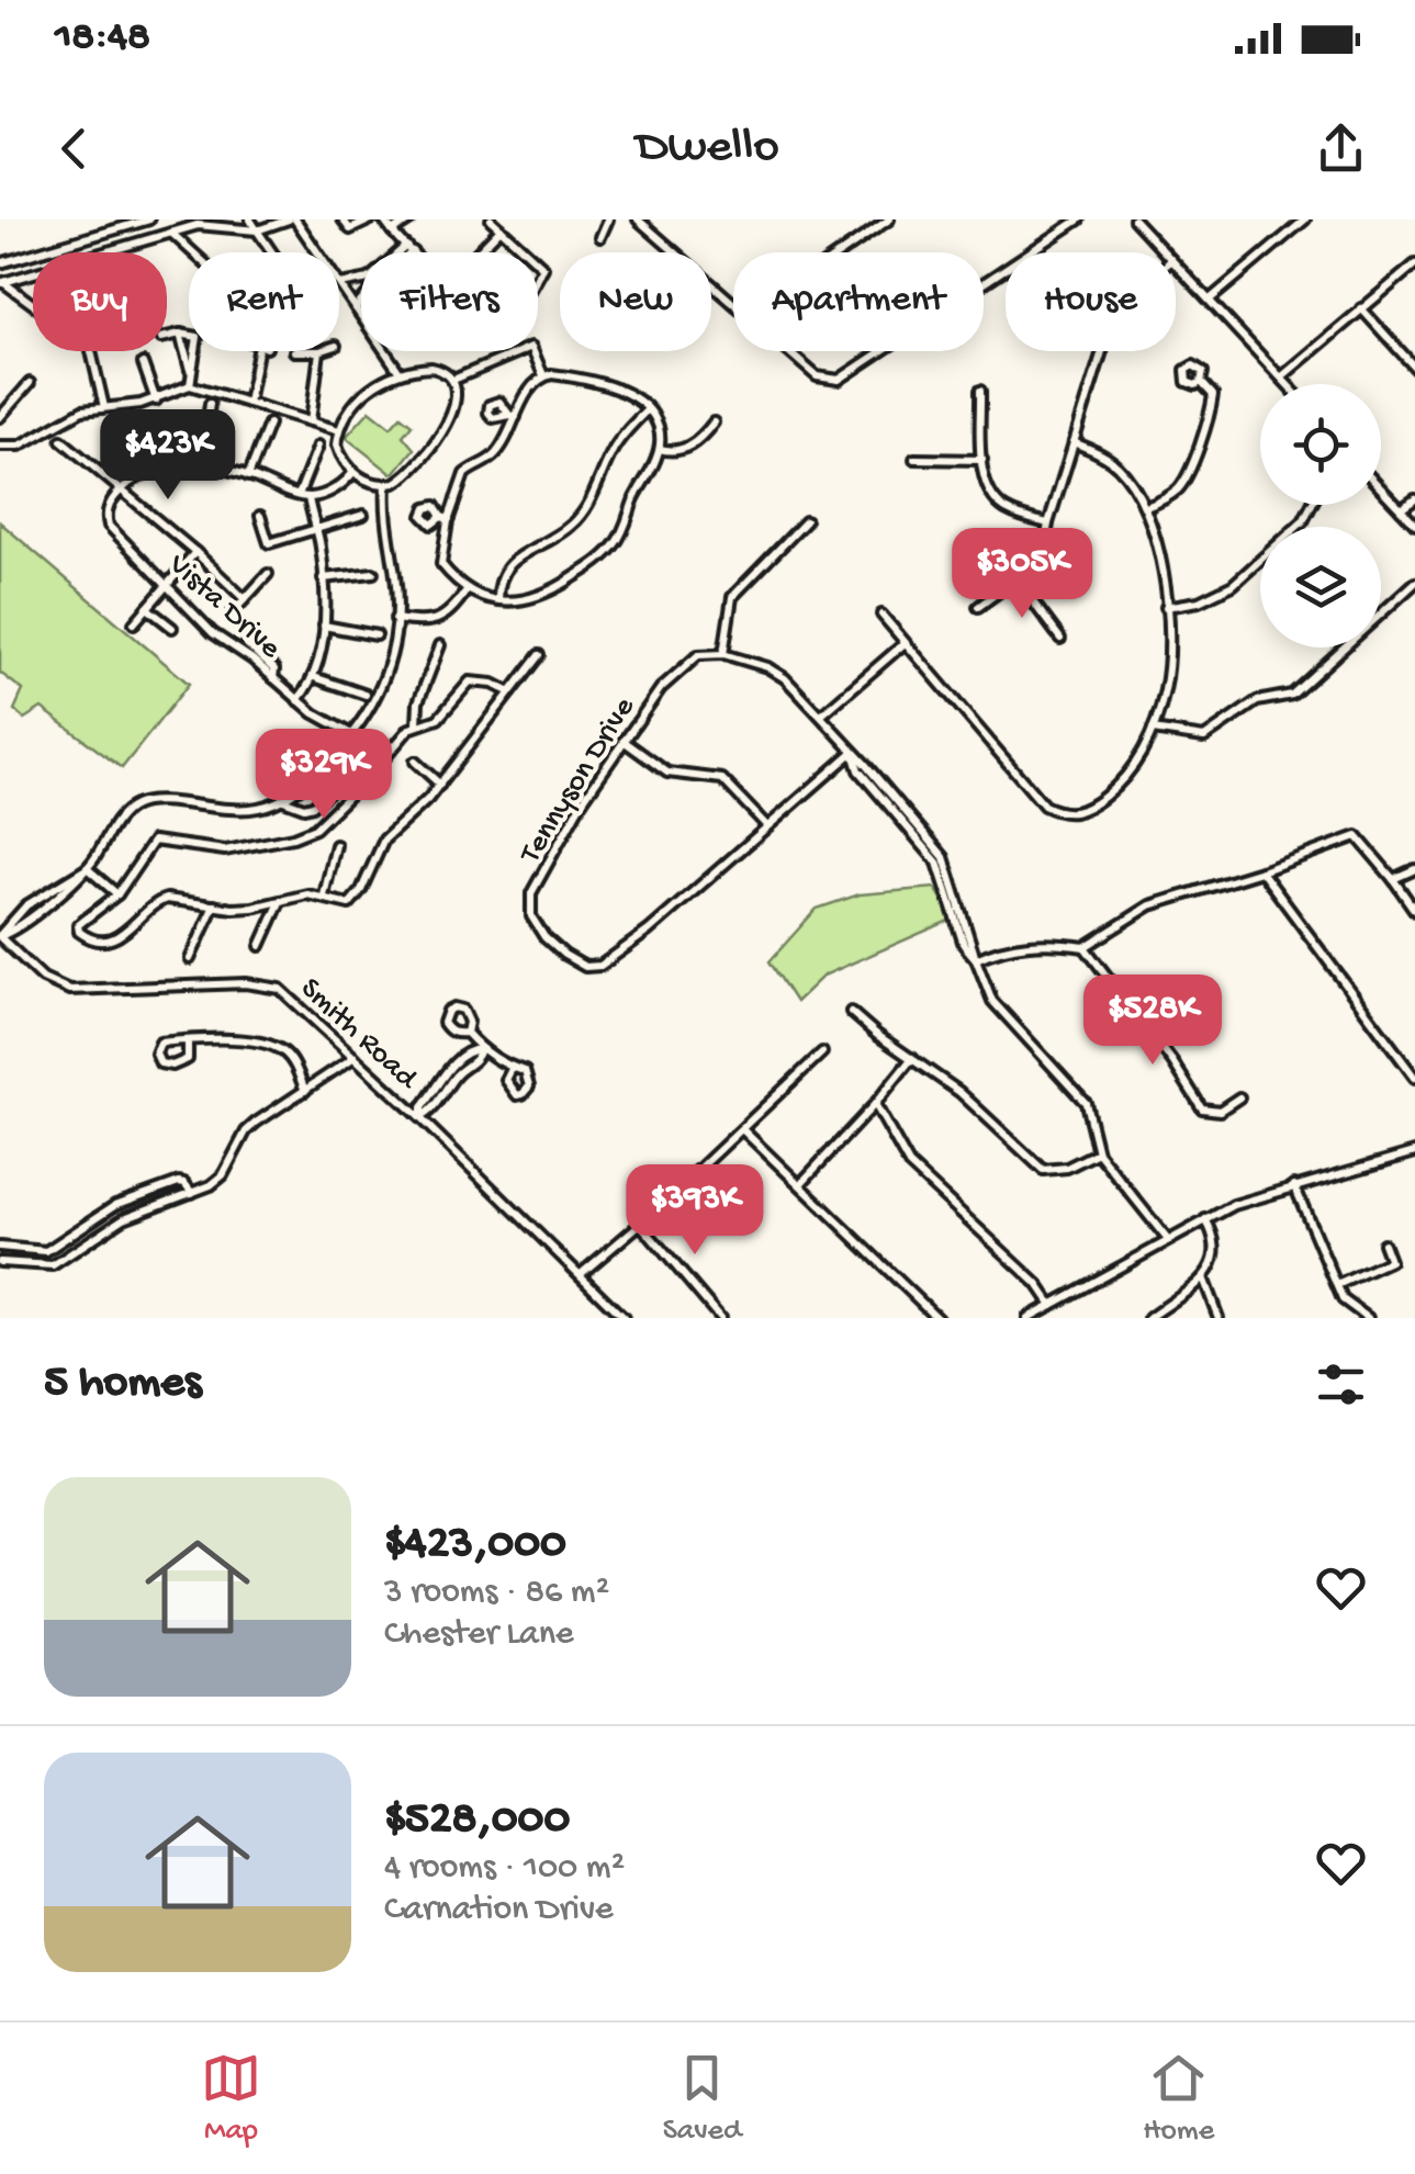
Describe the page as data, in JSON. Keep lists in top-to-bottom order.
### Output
{
  "streets": {
    "street": ["Vista Drive", "Tennyson Drive", "Smith Road"]
  },
  "page": {
    "status": "18:48",
    "header": "Dwello",
    "chip": [
      "Buy",
      "Rent",
      "Filters",
      "New",
      "Apartment",
      "House"
    ],
    "price": [
      "$423K",
      "$305K",
      "$329K",
      "$528K",
      "$393K"
    ],
    "heading": "5 homes",
    "list": [
      {
        "name": "$423,000",
        "note": "3 rooms · 86 m² · Chester Lane"
      },
      {
        "name": "$528,000",
        "note": "4 rooms · 100 m² · Carnation Drive"
      }
    ],
    "tabs": ["Map", "Saved", "Home"]
  }
}
